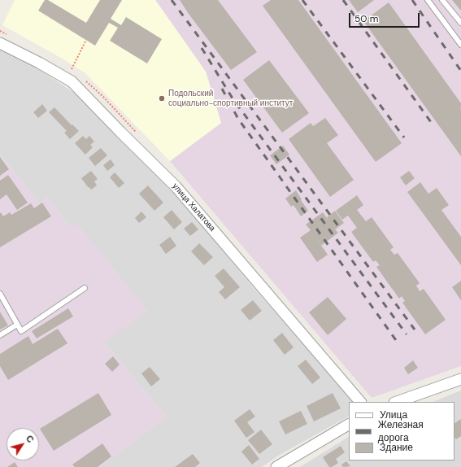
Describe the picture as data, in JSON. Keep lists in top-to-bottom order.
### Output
{
  "streets": {
    "street": ["улица Халатова"]
  },
  "places": ["Подольский социально-спортивный институт"],
  "legend": ["Улица", "Железная дорога", "Здание"],
  "scale_bar": "50 m",
  "north": "top right"
}
